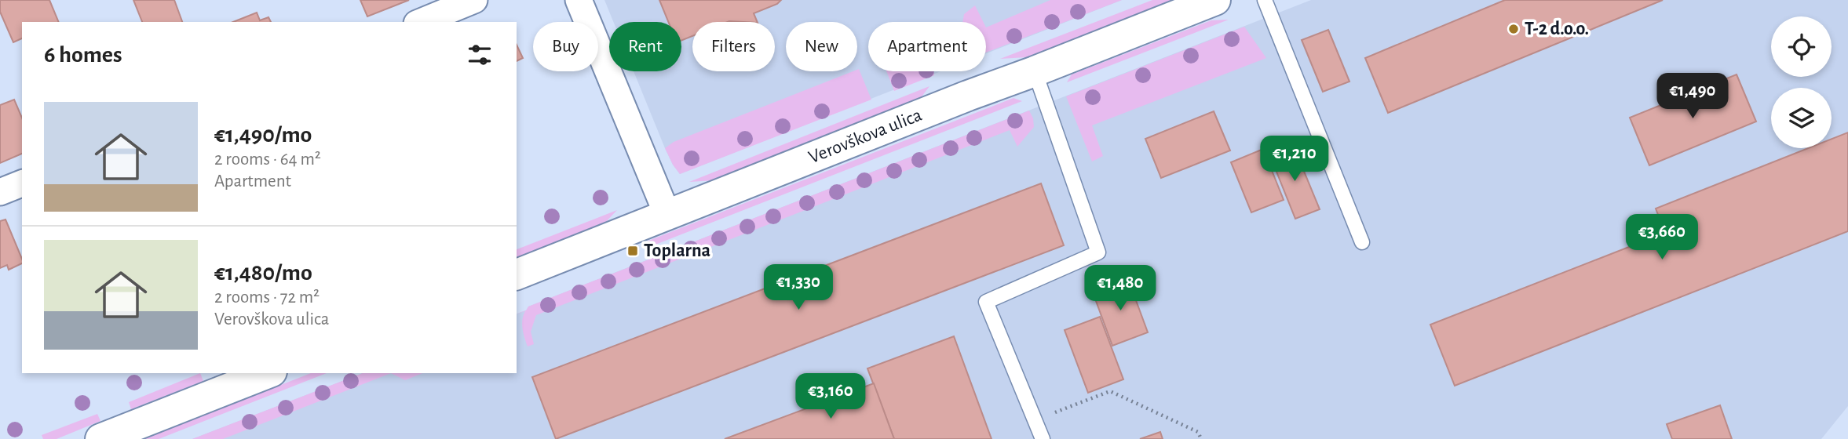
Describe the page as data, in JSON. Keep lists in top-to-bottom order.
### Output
{
  "streets": {
    "street": ["Verovškova ulica"]
  },
  "places": {
    "other": ["T-2 d.o.o."],
    "transit": ["Toplarna"]
  },
  "page": {
    "chip": [
      "Buy",
      "Rent",
      "Filters",
      "New",
      "Apartment"
    ],
    "heading": "6 homes",
    "price": [
      "€1,490",
      "€1,210",
      "€3,660",
      "€1,330",
      "€1,480",
      "€3,160"
    ],
    "list": [
      {
        "name": "€1,490/mo",
        "note": "2 rooms · 64 m² · Apartment"
      },
      {
        "name": "€1,480/mo",
        "note": "2 rooms · 72 m² · Verovškova ulica"
      }
    ]
  }
}
